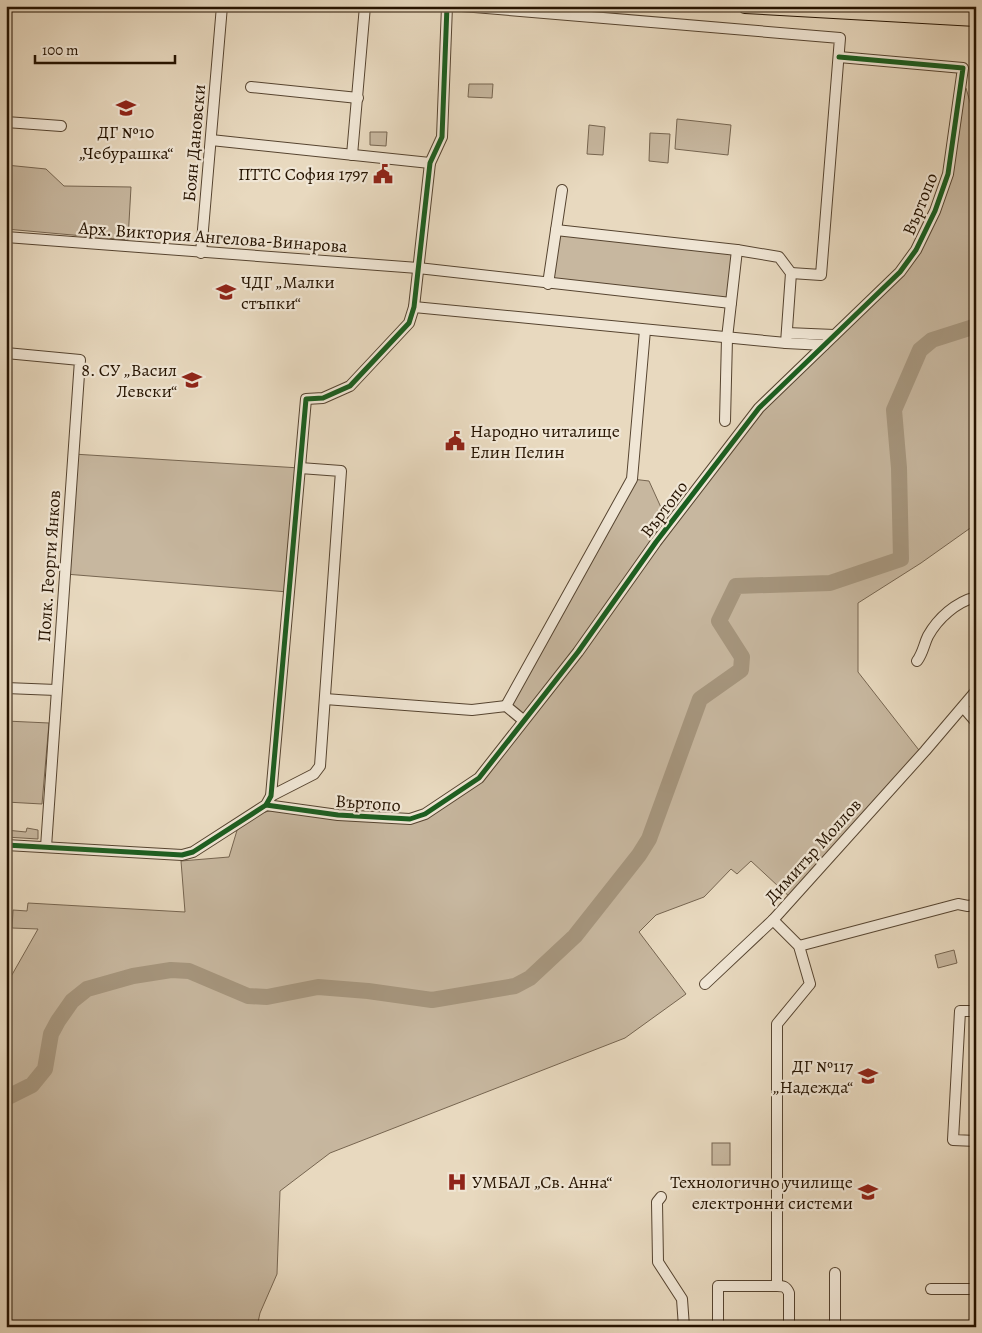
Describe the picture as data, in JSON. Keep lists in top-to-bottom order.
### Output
{
  "streets": {
    "street": [
      "Боян Дановски",
      "Въртопо",
      "Арх. Виктория Ангелова-Винарова",
      "Полк. Георги Янков",
      "Димитър Моллов"
    ]
  },
  "crossings": [
    ["Боян Дановски", "Арх. Виктория Ангелова-Винарова"]
  ],
  "places": {
    "school or university": [
      "ДГ №10 „Чебурашка“",
      "ЧДГ „Малки стъпки“",
      "8. СУ „Васил Левски“",
      "ДГ №117 „Надежда“",
      "Технологично училище електронни системи"
    ],
    "public building": ["ПТТС София 1797", "Народно читалище Елин Пелин"],
    "hospital": ["УМБАЛ „Св. Анна“"]
  },
  "scale_bar": "100 m"
}
